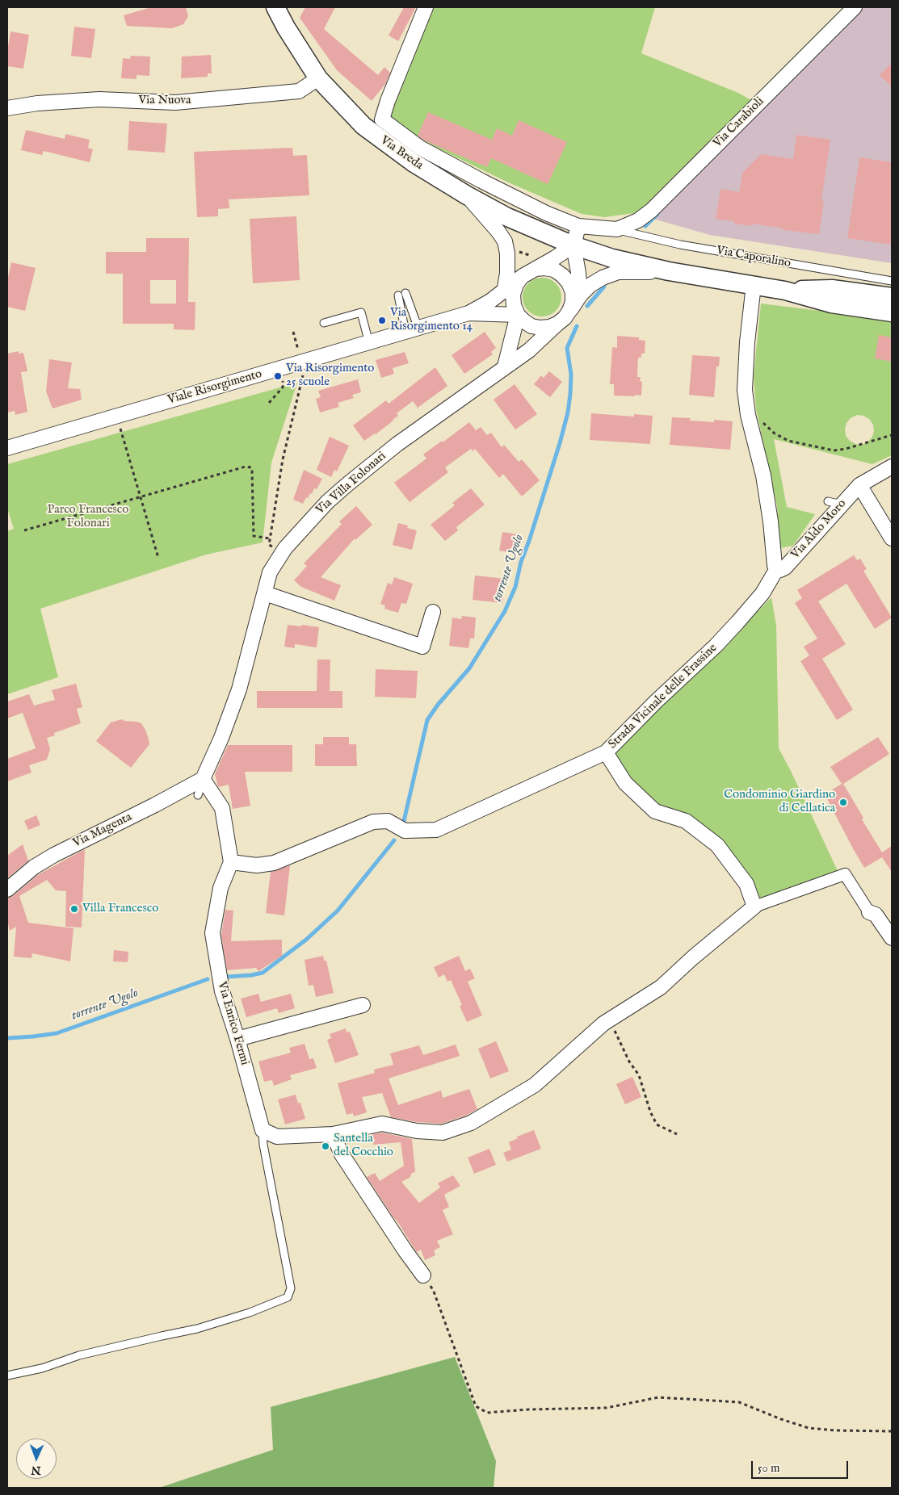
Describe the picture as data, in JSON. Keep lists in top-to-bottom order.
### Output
{
  "streets": {
    "street": [
      "Via Nuova",
      "Via Carabioli",
      "Via Breda",
      "Viale Risorgimento",
      "Via Villa Folonari",
      "Via Aldo Moro",
      "Strada Vicinale delle Frassine",
      "Via Magenta",
      "Via Enrico Fermi"
    ],
    "lane": ["Via Caporalino"]
  },
  "crossings": [
    ["Via Nuova", "Via Breda"],
    ["Via Carabioli", "Via Breda"],
    ["Via Carabioli", "Via Caporalino"],
    ["Via Breda", "Via Caporalino"],
    ["Via Breda", "Viale Risorgimento"],
    ["Viale Risorgimento", "Via Villa Folonari"],
    ["Via Villa Folonari", "Via Magenta"],
    ["Via Aldo Moro", "Strada Vicinale delle Frassine"],
    ["Strada Vicinale delle Frassine", "Via Enrico Fermi"]
  ],
  "water": ["torrente Ugolo"],
  "parks": ["Parco Francesco Folonari"],
  "places": [
    "Via Risorgimento 14",
    "Via Risorgimento 25 scuole",
    "Condominio Giardino di Cellatica",
    "Villa Francesco",
    "Santella del Cocchio"
  ],
  "scale_bar": "50 m",
  "north": "bottom"
}
